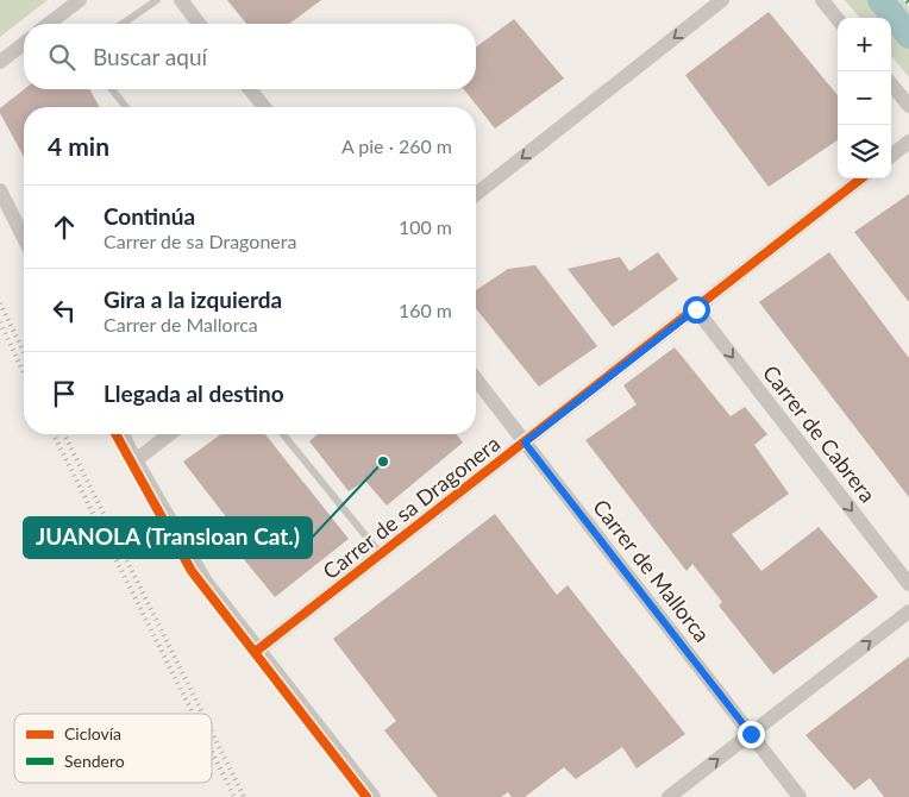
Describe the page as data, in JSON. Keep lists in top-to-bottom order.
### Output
{
  "streets": {
    "street": ["Carrer de Cabrera", "Carrer de sa Dragonera", "Carrer de Mallorca"]
  },
  "crossings": [
    ["Carrer de Cabrera", "Carrer de sa Dragonera"],
    ["Carrer de sa Dragonera", "Carrer de Mallorca"]
  ],
  "one_way": ["Carrer de Cabrera"],
  "places": ["JUANOLA (Transloan Cat.)"],
  "legend": ["Ciclovía", "Sendero"],
  "page": {
    "map_buttons": ["+", "−"],
    "search": "Buscar aquí",
    "heading": ["4 min", "A pie · 260 m"],
    "list": [
      ["Continúa", "Carrer de sa Dragonera", "100 m"],
      ["Gira a la izquierda", "Carrer de Mallorca", "160 m"],
      "Llegada al destino"
    ]
  }
}
